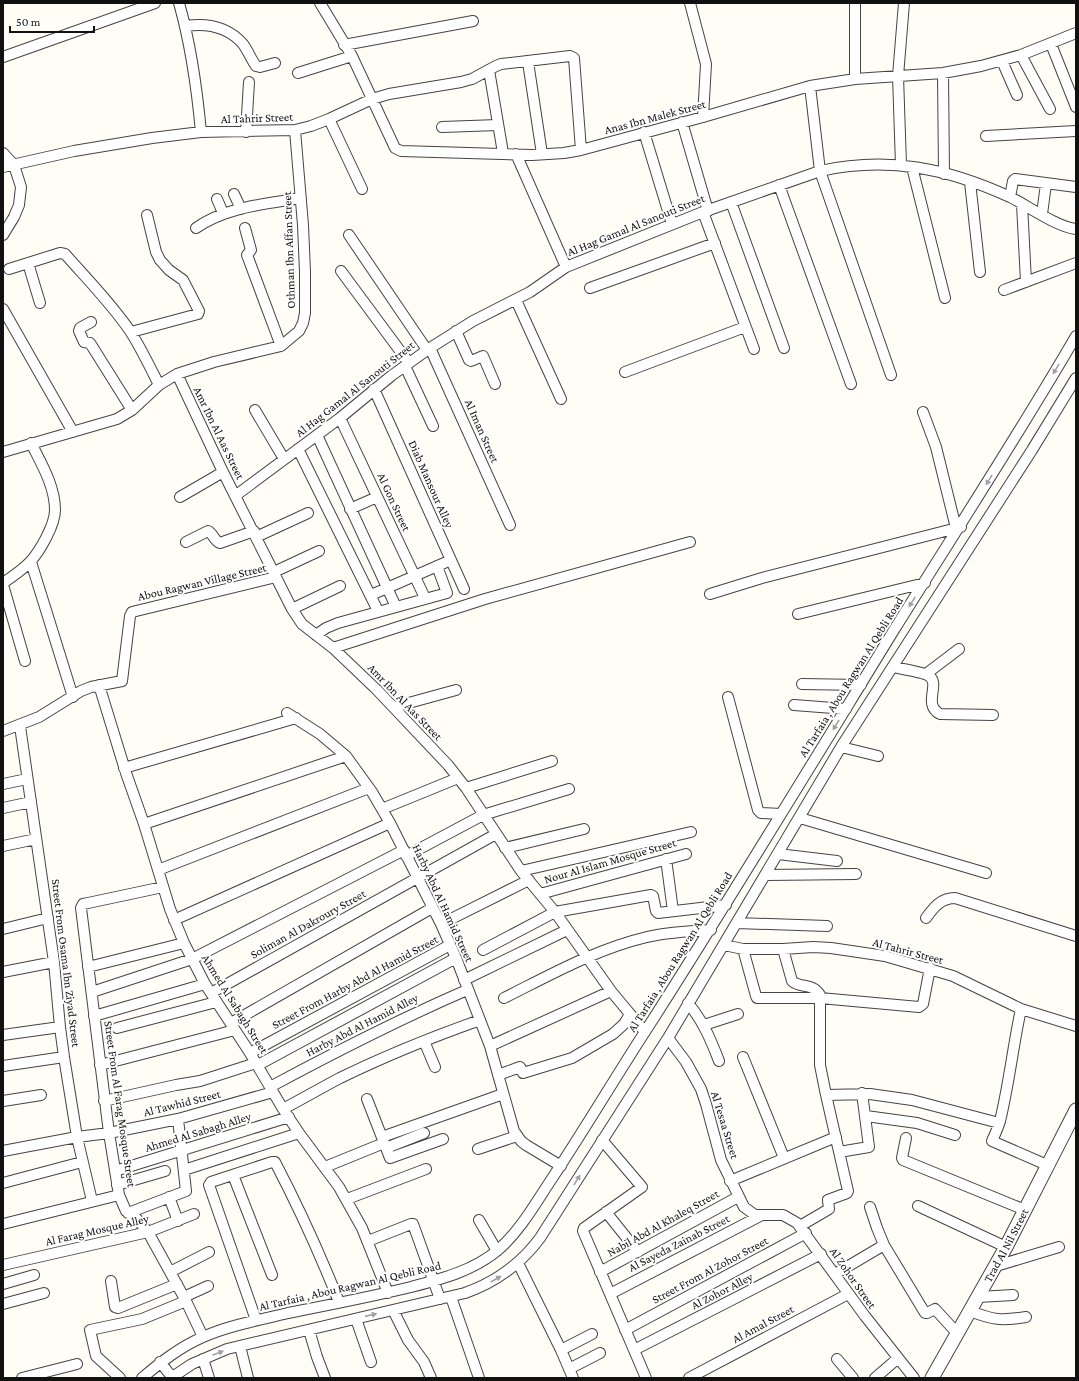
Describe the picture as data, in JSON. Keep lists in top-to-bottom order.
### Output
{
  "streets": {
    "street": [
      "Anas Ibn Malek Street",
      "Al Tahrir Street",
      "Al Hag Gamal Al Sanouti Street",
      "Othman Ibn Affan Street",
      "Al Iman Street",
      "Amr Ibn Al Aas Street",
      "Diab Mansour Alley",
      "Al Gon Street",
      "Abou Ragwan Village Street",
      "Al Tarfaia , Abou Ragwan Al Qebli Road",
      "Nour Al Islam Mosque Street",
      "Harby Abd Al Hamid Street",
      "Soliman Al Dakroury Street",
      "Street From Osama Ibn Ziyad Street",
      "Street From Harby Abd Al Hamid Street",
      "Ahmed Al Sabagh Street",
      "Harby Abd Al Hamid Alley",
      "Al Tawhid Street",
      "Street From Al Farag Mosque Street",
      "Al Tesaa Street",
      "Ahmed Al Sabagh Alley",
      "Nabil Abd Al Khaleq Street",
      "Al Farag Mosque Alley",
      "Al Sayeda Zainab Street",
      "Trad Al Nil Street",
      "Street From Al Zohor Street",
      "Al Zohor Street",
      "Al Zohor Alley",
      "Al Amal Street"
    ]
  },
  "crossings": [
    ["Anas Ibn Malek Street", "Al Tahrir Street"],
    ["Al Tahrir Street", "Othman Ibn Affan Street"],
    ["Al Hag Gamal Al Sanouti Street", "Al Iman Street"],
    ["Al Hag Gamal Al Sanouti Street", "Amr Ibn Al Aas Street"],
    ["Al Hag Gamal Al Sanouti Street", "Diab Mansour Alley"],
    ["Al Hag Gamal Al Sanouti Street", "Al Gon Street"],
    ["Othman Ibn Affan Street", "Amr Ibn Al Aas Street"],
    ["Amr Ibn Al Aas Street", "Abou Ragwan Village Street"],
    ["Amr Ibn Al Aas Street", "Al Tarfaia , Abou Ragwan Al Qebli Road"],
    ["Amr Ibn Al Aas Street", "Nour Al Islam Mosque Street"],
    ["Amr Ibn Al Aas Street", "Soliman Al Dakroury Street"],
    ["Amr Ibn Al Aas Street", "Harby Abd Al Hamid Alley"],
    ["Abou Ragwan Village Street", "Ahmed Al Sabagh Street"],
    ["Al Tarfaia , Abou Ragwan Al Qebli Road", "Harby Abd Al Hamid Street"],
    ["Al Tarfaia , Abou Ragwan Al Qebli Road", "Ahmed Al Sabagh Street"],
    ["Al Tarfaia , Abou Ragwan Al Qebli Road", "Street From Al Farag Mosque Street"],
    ["Harby Abd Al Hamid Street", "Soliman Al Dakroury Street"],
    ["Harby Abd Al Hamid Street", "Street From Harby Abd Al Hamid Street"],
    ["Harby Abd Al Hamid Street", "Ahmed Al Sabagh Street"],
    ["Harby Abd Al Hamid Street", "Harby Abd Al Hamid Alley"],
    ["Harby Abd Al Hamid Street", "Ahmed Al Sabagh Alley"],
    ["Soliman Al Dakroury Street", "Ahmed Al Sabagh Street"],
    ["Street From Osama Ibn Ziyad Street", "Al Tawhid Street"],
    ["Street From Harby Abd Al Hamid Street", "Ahmed Al Sabagh Street"],
    ["Ahmed Al Sabagh Street", "Harby Abd Al Hamid Alley"],
    ["Ahmed Al Sabagh Street", "Al Tawhid Street"],
    ["Ahmed Al Sabagh Street", "Street From Al Farag Mosque Street"],
    ["Ahmed Al Sabagh Street", "Ahmed Al Sabagh Alley"],
    ["Harby Abd Al Hamid Alley", "Al Tawhid Street"],
    ["Al Tawhid Street", "Street From Al Farag Mosque Street"],
    ["Street From Al Farag Mosque Street", "Ahmed Al Sabagh Alley"],
    ["Street From Al Farag Mosque Street", "Al Farag Mosque Alley"],
    ["Al Tesaa Street", "Nabil Abd Al Khaleq Street"],
    ["Al Tesaa Street", "Al Sayeda Zainab Street"],
    ["Al Tesaa Street", "Al Zohor Street"],
    ["Al Sayeda Zainab Street", "Al Zohor Street"],
    ["Street From Al Zohor Street", "Al Zohor Street"],
    ["Al Zohor Street", "Al Zohor Alley"],
    ["Al Zohor Street", "Al Amal Street"]
  ],
  "scale_bar": "50 m"
}
